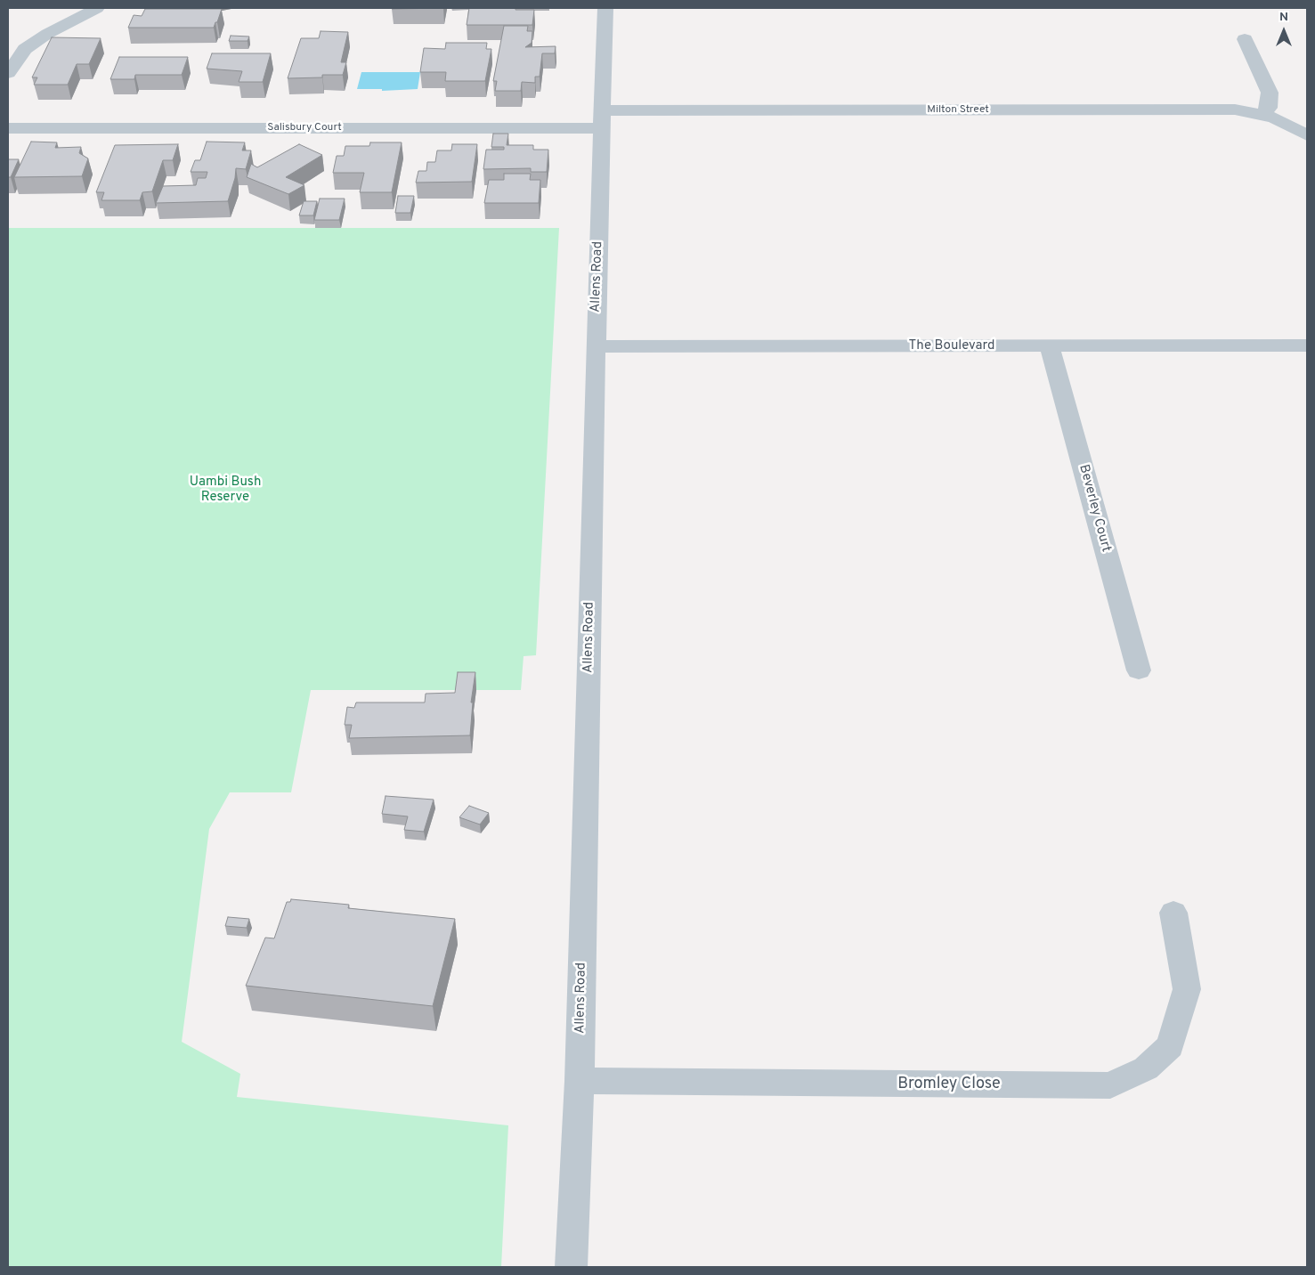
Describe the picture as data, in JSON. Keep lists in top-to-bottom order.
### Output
{
  "streets": {
    "street": [
      "Milton Street",
      "Salisbury Court",
      "Allens Road",
      "The Boulevard",
      "Beverley Court",
      "Bromley Close"
    ]
  },
  "crossings": [
    ["Milton Street", "Salisbury Court"],
    ["Milton Street", "Allens Road"],
    ["Salisbury Court", "Allens Road"],
    ["Allens Road", "The Boulevard"],
    ["Allens Road", "Bromley Close"],
    ["The Boulevard", "Beverley Court"]
  ],
  "parks": ["Uambi Bush Reserve"],
  "north": "top"
}
